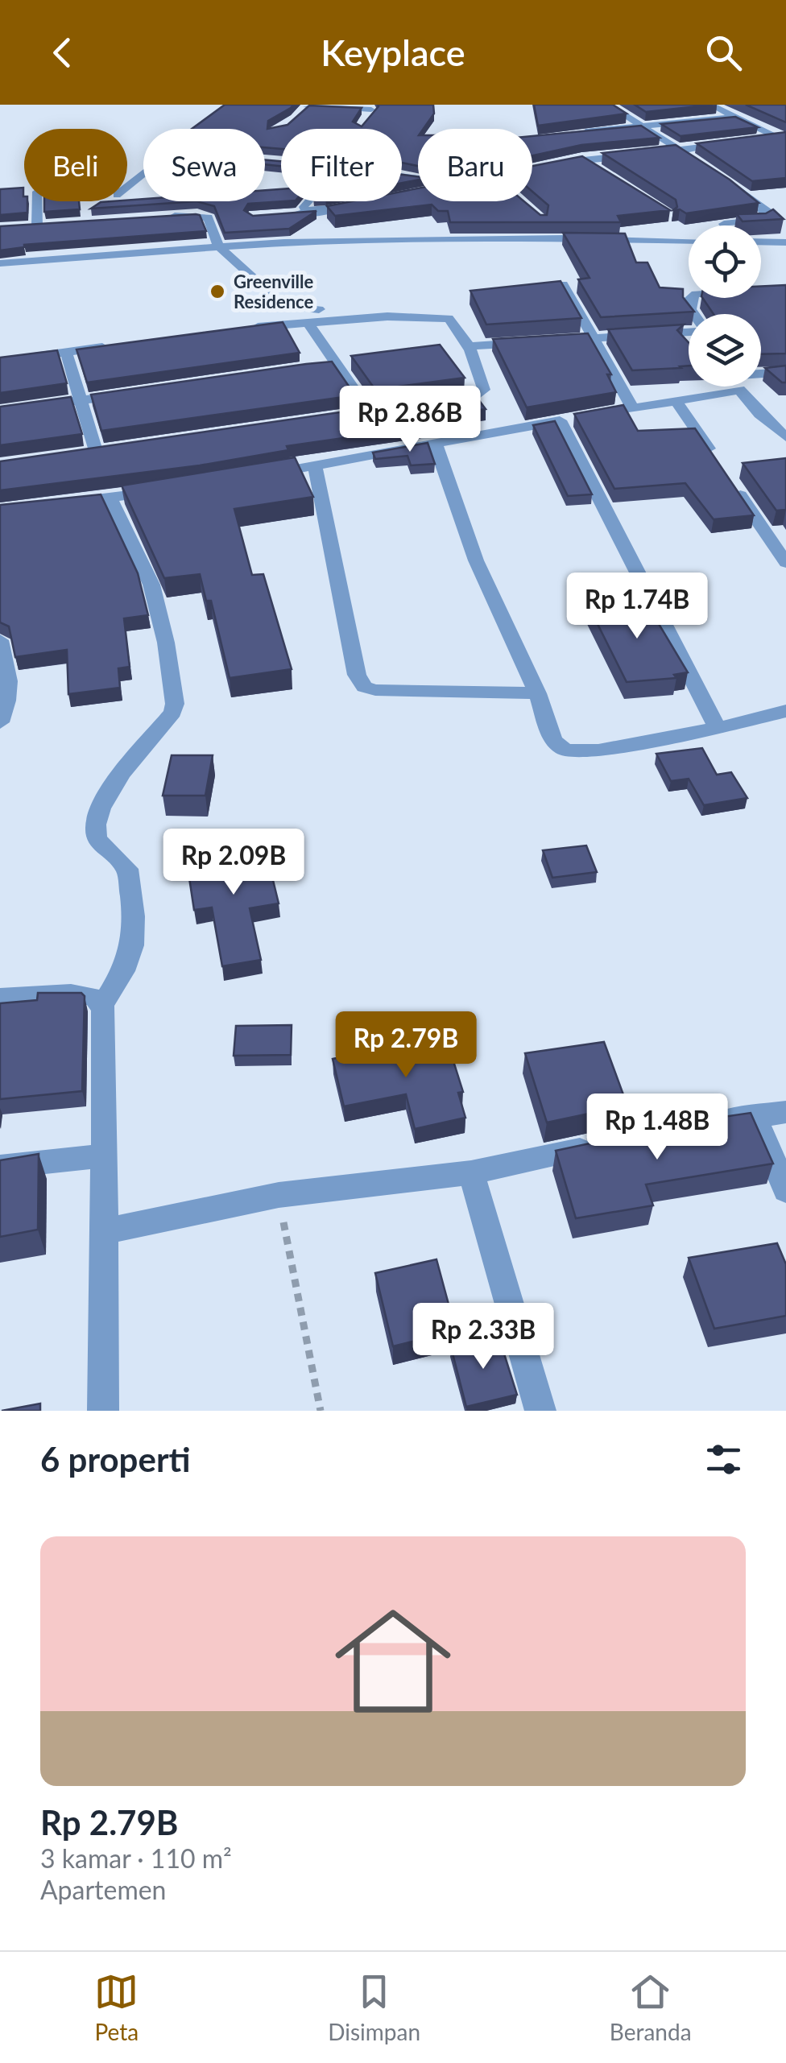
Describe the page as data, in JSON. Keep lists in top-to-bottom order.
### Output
{
  "places": ["Greenville Residence"],
  "page": {
    "header": "Keyplace",
    "chip": [
      "Beli",
      "Sewa",
      "Filter",
      "Baru"
    ],
    "price": [
      "Rp 2.86B",
      "Rp 1.74B",
      "Rp 2.09B",
      "Rp 2.79B",
      "Rp 1.48B",
      "Rp 2.33B"
    ],
    "heading": "6 properti",
    "list": [
      {
        "name": "Rp 2.79B",
        "note": "3 kamar · 110 m² · Apartemen"
      }
    ],
    "tabs": ["Peta", "Disimpan", "Beranda"]
  }
}
